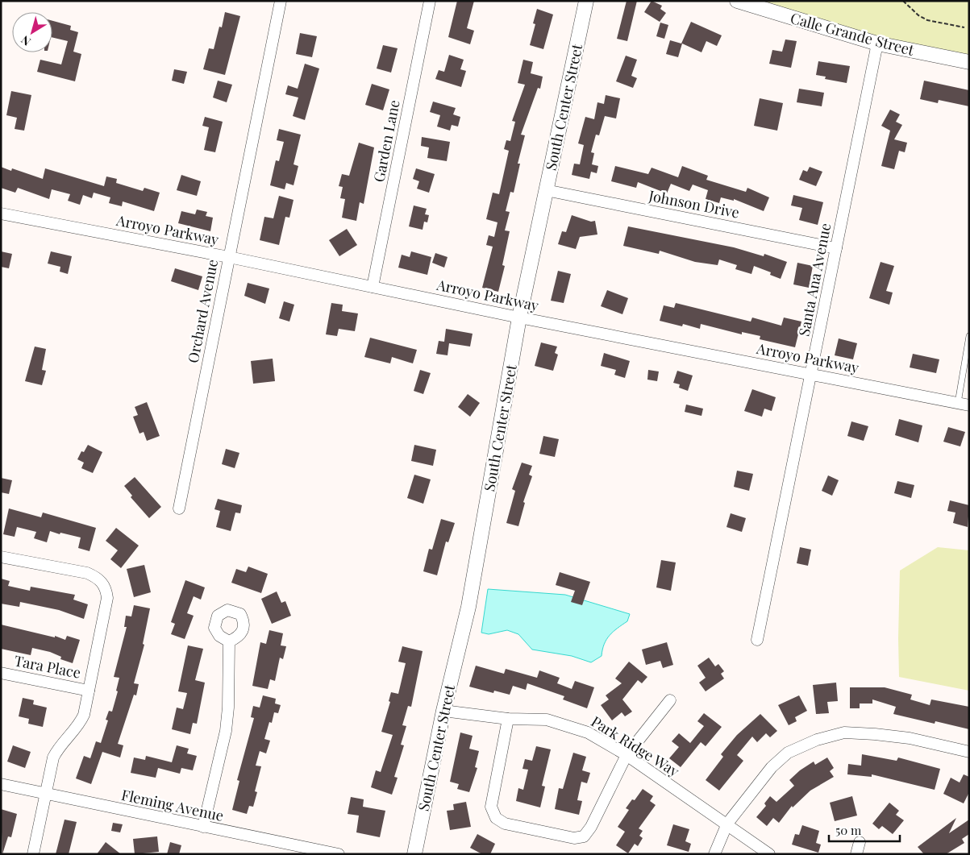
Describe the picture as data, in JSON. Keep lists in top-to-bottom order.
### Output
{
  "streets": {
    "street": [
      "Calle Grande Street",
      "South Center Street",
      "Garden Lane",
      "Johnson Drive",
      "Arroyo Parkway",
      "Santa Ana Avenue",
      "Orchard Avenue",
      "Tara Place",
      "Park Ridge Way",
      "Fleming Avenue"
    ]
  },
  "crossings": [
    ["Calle Grande Street", "Santa Ana Avenue"],
    ["South Center Street", "Johnson Drive"],
    ["South Center Street", "Arroyo Parkway"],
    ["South Center Street", "Park Ridge Way"],
    ["Garden Lane", "Arroyo Parkway"],
    ["Johnson Drive", "Santa Ana Avenue"],
    ["Arroyo Parkway", "Santa Ana Avenue"],
    ["Arroyo Parkway", "Orchard Avenue"]
  ],
  "scale_bar": "50 m",
  "north": "bottom left"
}
